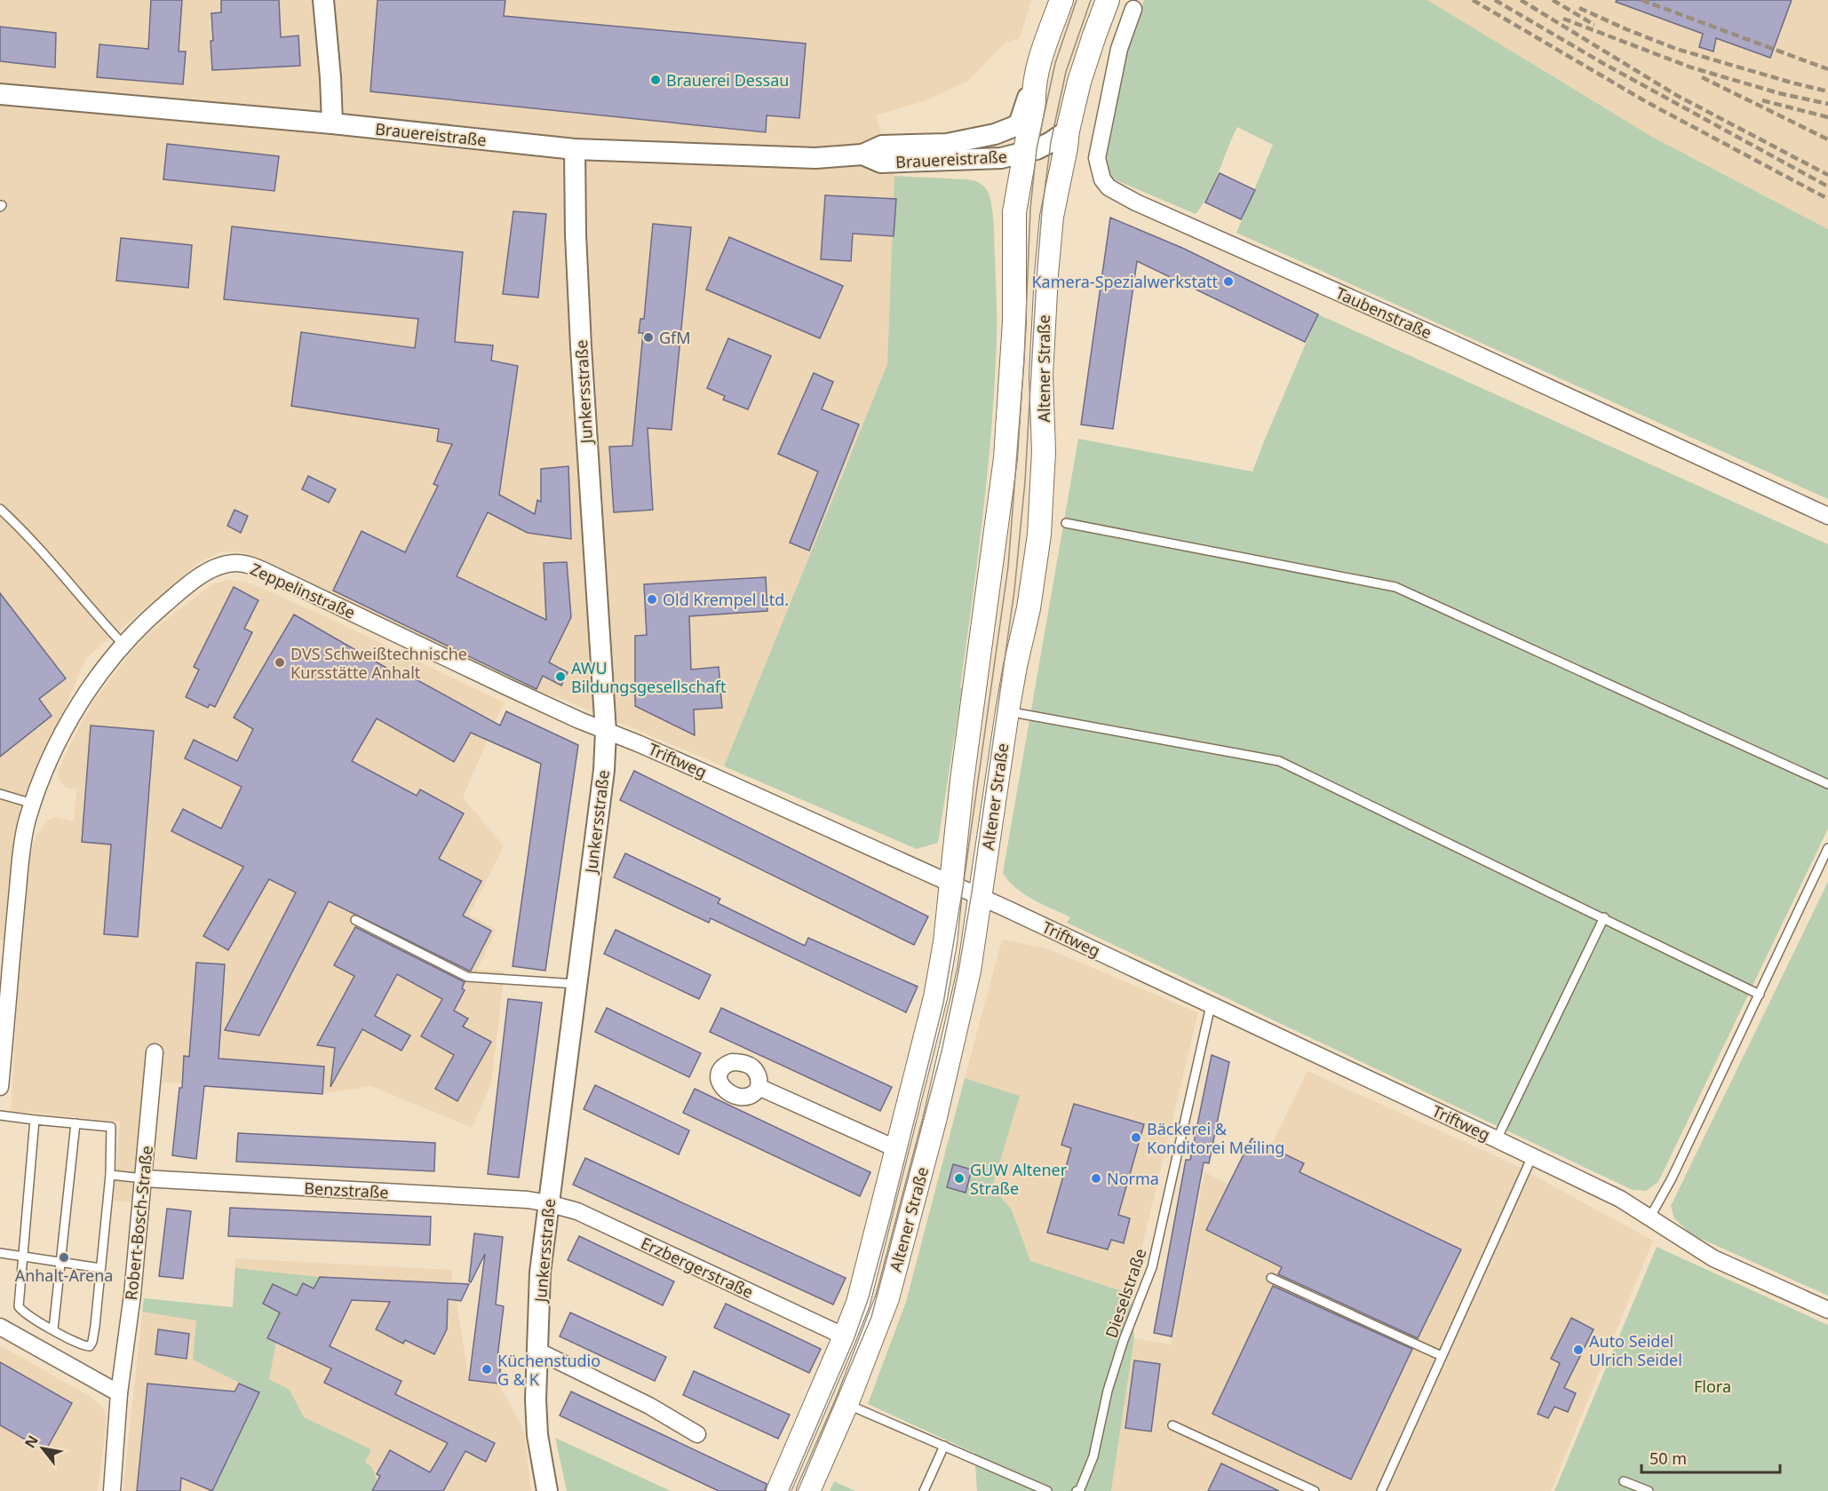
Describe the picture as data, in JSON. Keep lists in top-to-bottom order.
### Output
{
  "streets": {
    "main road": ["Altener Straße"],
    "street": [
      "Brauereistraße",
      "Taubenstraße",
      "Junkersstraße",
      "Zeppelinstraße",
      "Triftweg",
      "Benzstraße",
      "Robert-Bosch-Straße",
      "Erzbergerstraße"
    ],
    "lane": ["Dieselstraße"]
  },
  "crossings": [
    ["Brauereistraße", "Altener Straße"],
    ["Brauereistraße", "Junkersstraße"],
    ["Altener Straße", "Triftweg"],
    ["Altener Straße", "Erzbergerstraße"],
    ["Junkersstraße", "Zeppelinstraße"],
    ["Junkersstraße", "Triftweg"],
    ["Junkersstraße", "Benzstraße"],
    ["Junkersstraße", "Erzbergerstraße"],
    ["Zeppelinstraße", "Triftweg"],
    ["Triftweg", "Dieselstraße"],
    ["Benzstraße", "Robert-Bosch-Straße"],
    ["Benzstraße", "Erzbergerstraße"]
  ],
  "parks": ["Flora"],
  "places": [
    "Brauerei Dessau",
    "Kamera-Spezialwerkstatt",
    "GfM",
    "Old Krempel Ltd.",
    "DVS Schweißtechnische Kursstätte Anhalt",
    "AWU Bildungsgesellschaft",
    "Bäckerei & Konditorei Meiling",
    "GUW Altener Straße",
    "Norma",
    "Anhalt-Arena",
    "Auto Seidel Ulrich Seidel",
    "Küchenstudio G & K"
  ],
  "scale_bar": "50 m",
  "north": "top left"
}
